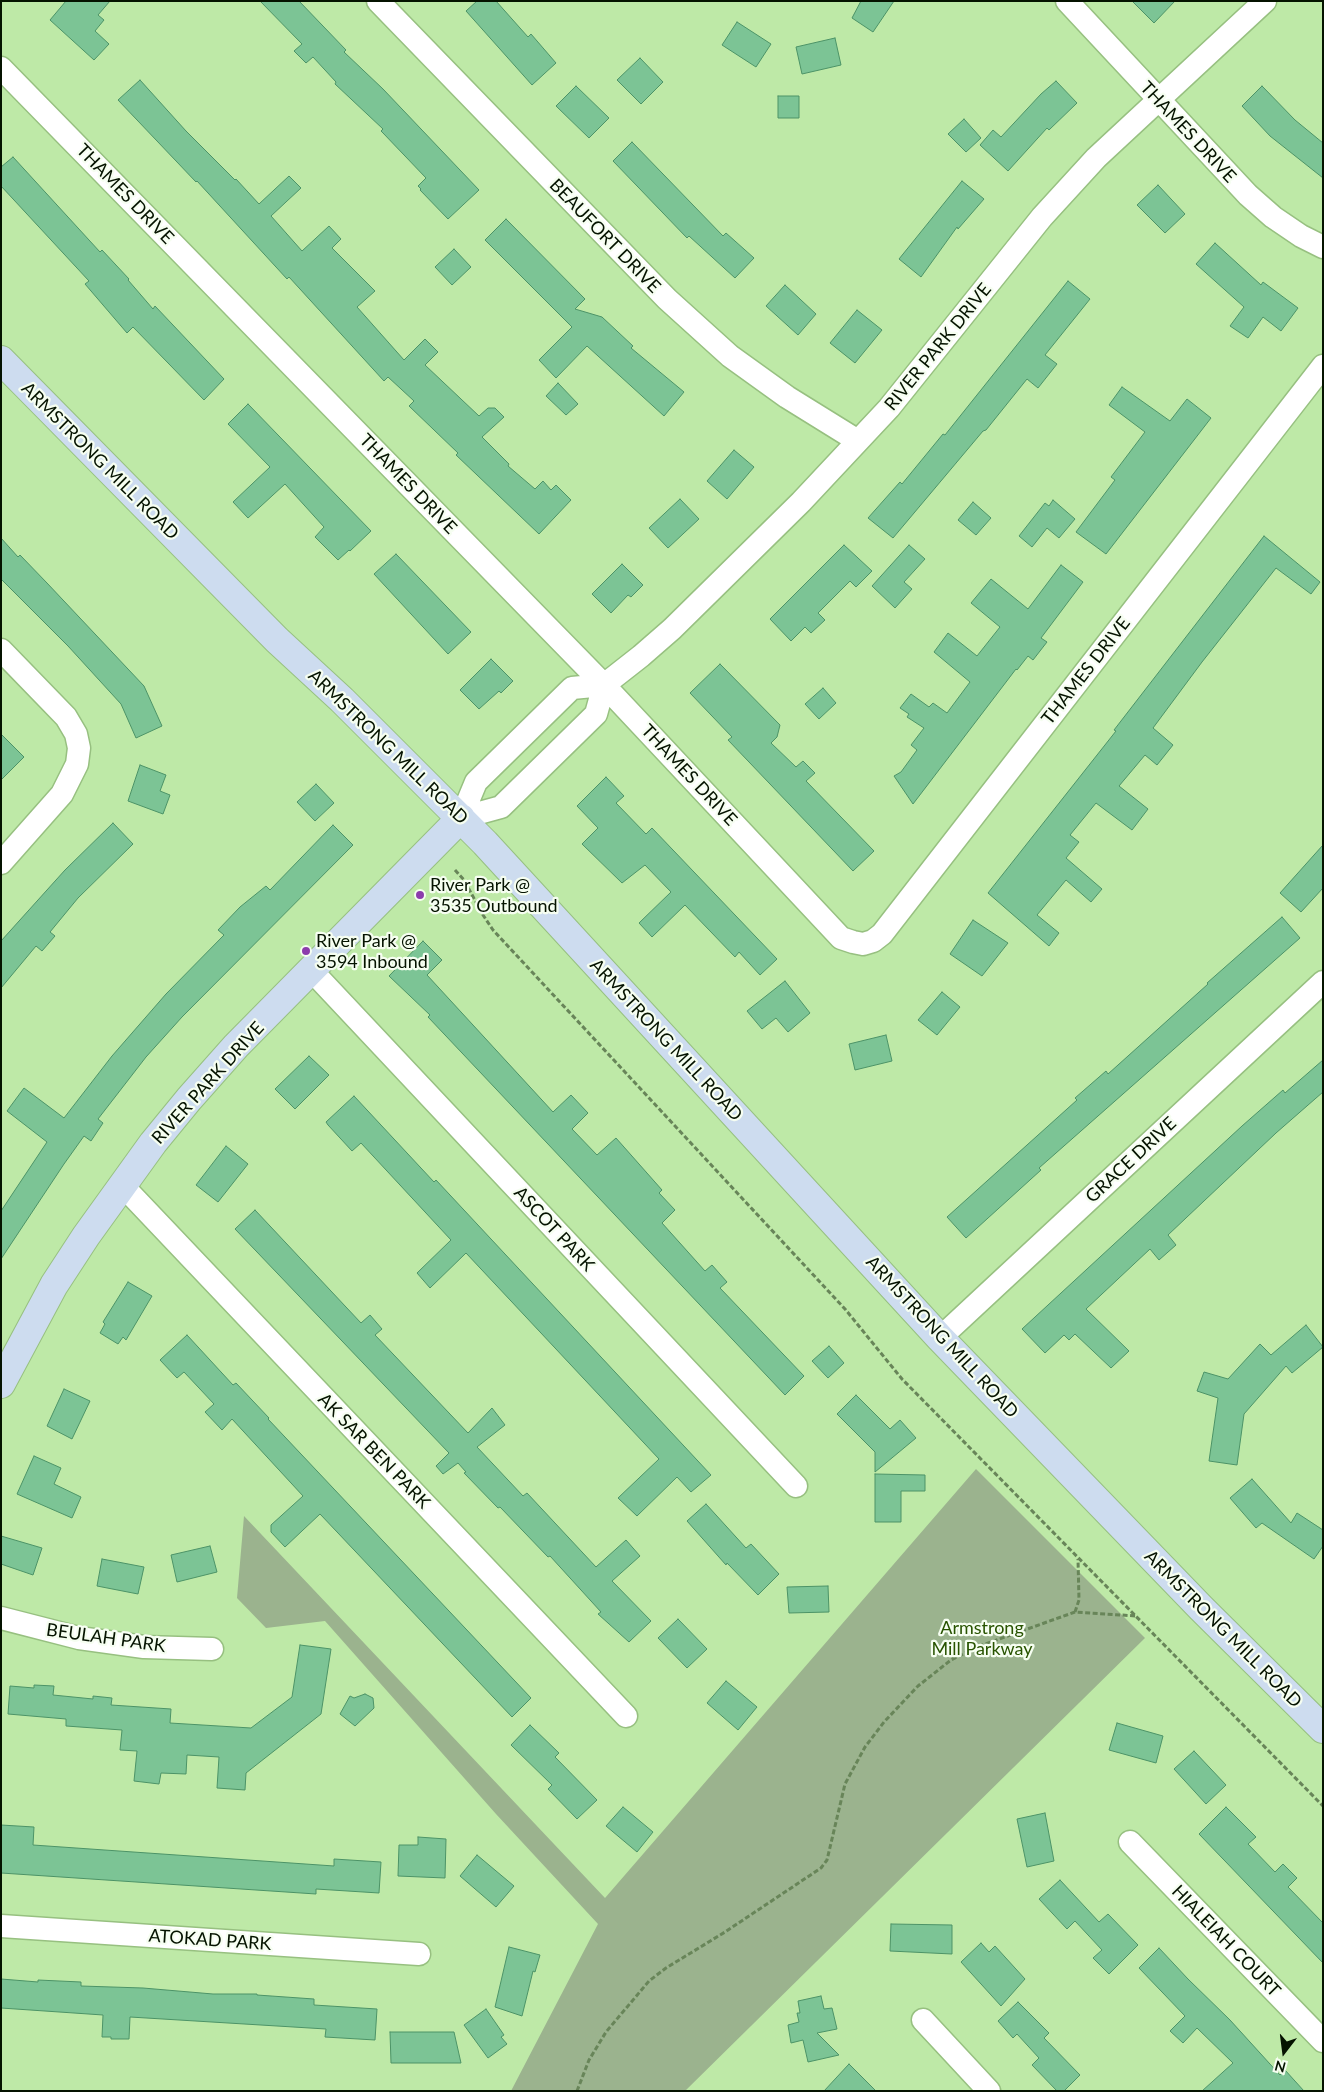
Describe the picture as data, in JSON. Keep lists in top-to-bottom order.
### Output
{
  "streets": {
    "main road": ["RIVER PARK DRIVE", "ARMSTRONG MILL ROAD"],
    "street": [
      "THAMES DRIVE",
      "BEAUFORT DRIVE",
      "GRACE DRIVE",
      "ASCOT PARK",
      "AK SAR BEN PARK",
      "BEULAH PARK",
      "ATOKAD PARK",
      "HIALEIAH COURT"
    ]
  },
  "crossings": [
    ["THAMES DRIVE", "RIVER PARK DRIVE"],
    ["BEAUFORT DRIVE", "RIVER PARK DRIVE"],
    ["RIVER PARK DRIVE", "ARMSTRONG MILL ROAD"],
    ["RIVER PARK DRIVE", "ASCOT PARK"],
    ["RIVER PARK DRIVE", "AK SAR BEN PARK"],
    ["ARMSTRONG MILL ROAD", "GRACE DRIVE"]
  ],
  "parks": ["Armstrong Mill Parkway"],
  "places": ["River Park @ 3535 Outbound", "River Park @ 3594 Inbound"],
  "north": "bottom"
}
